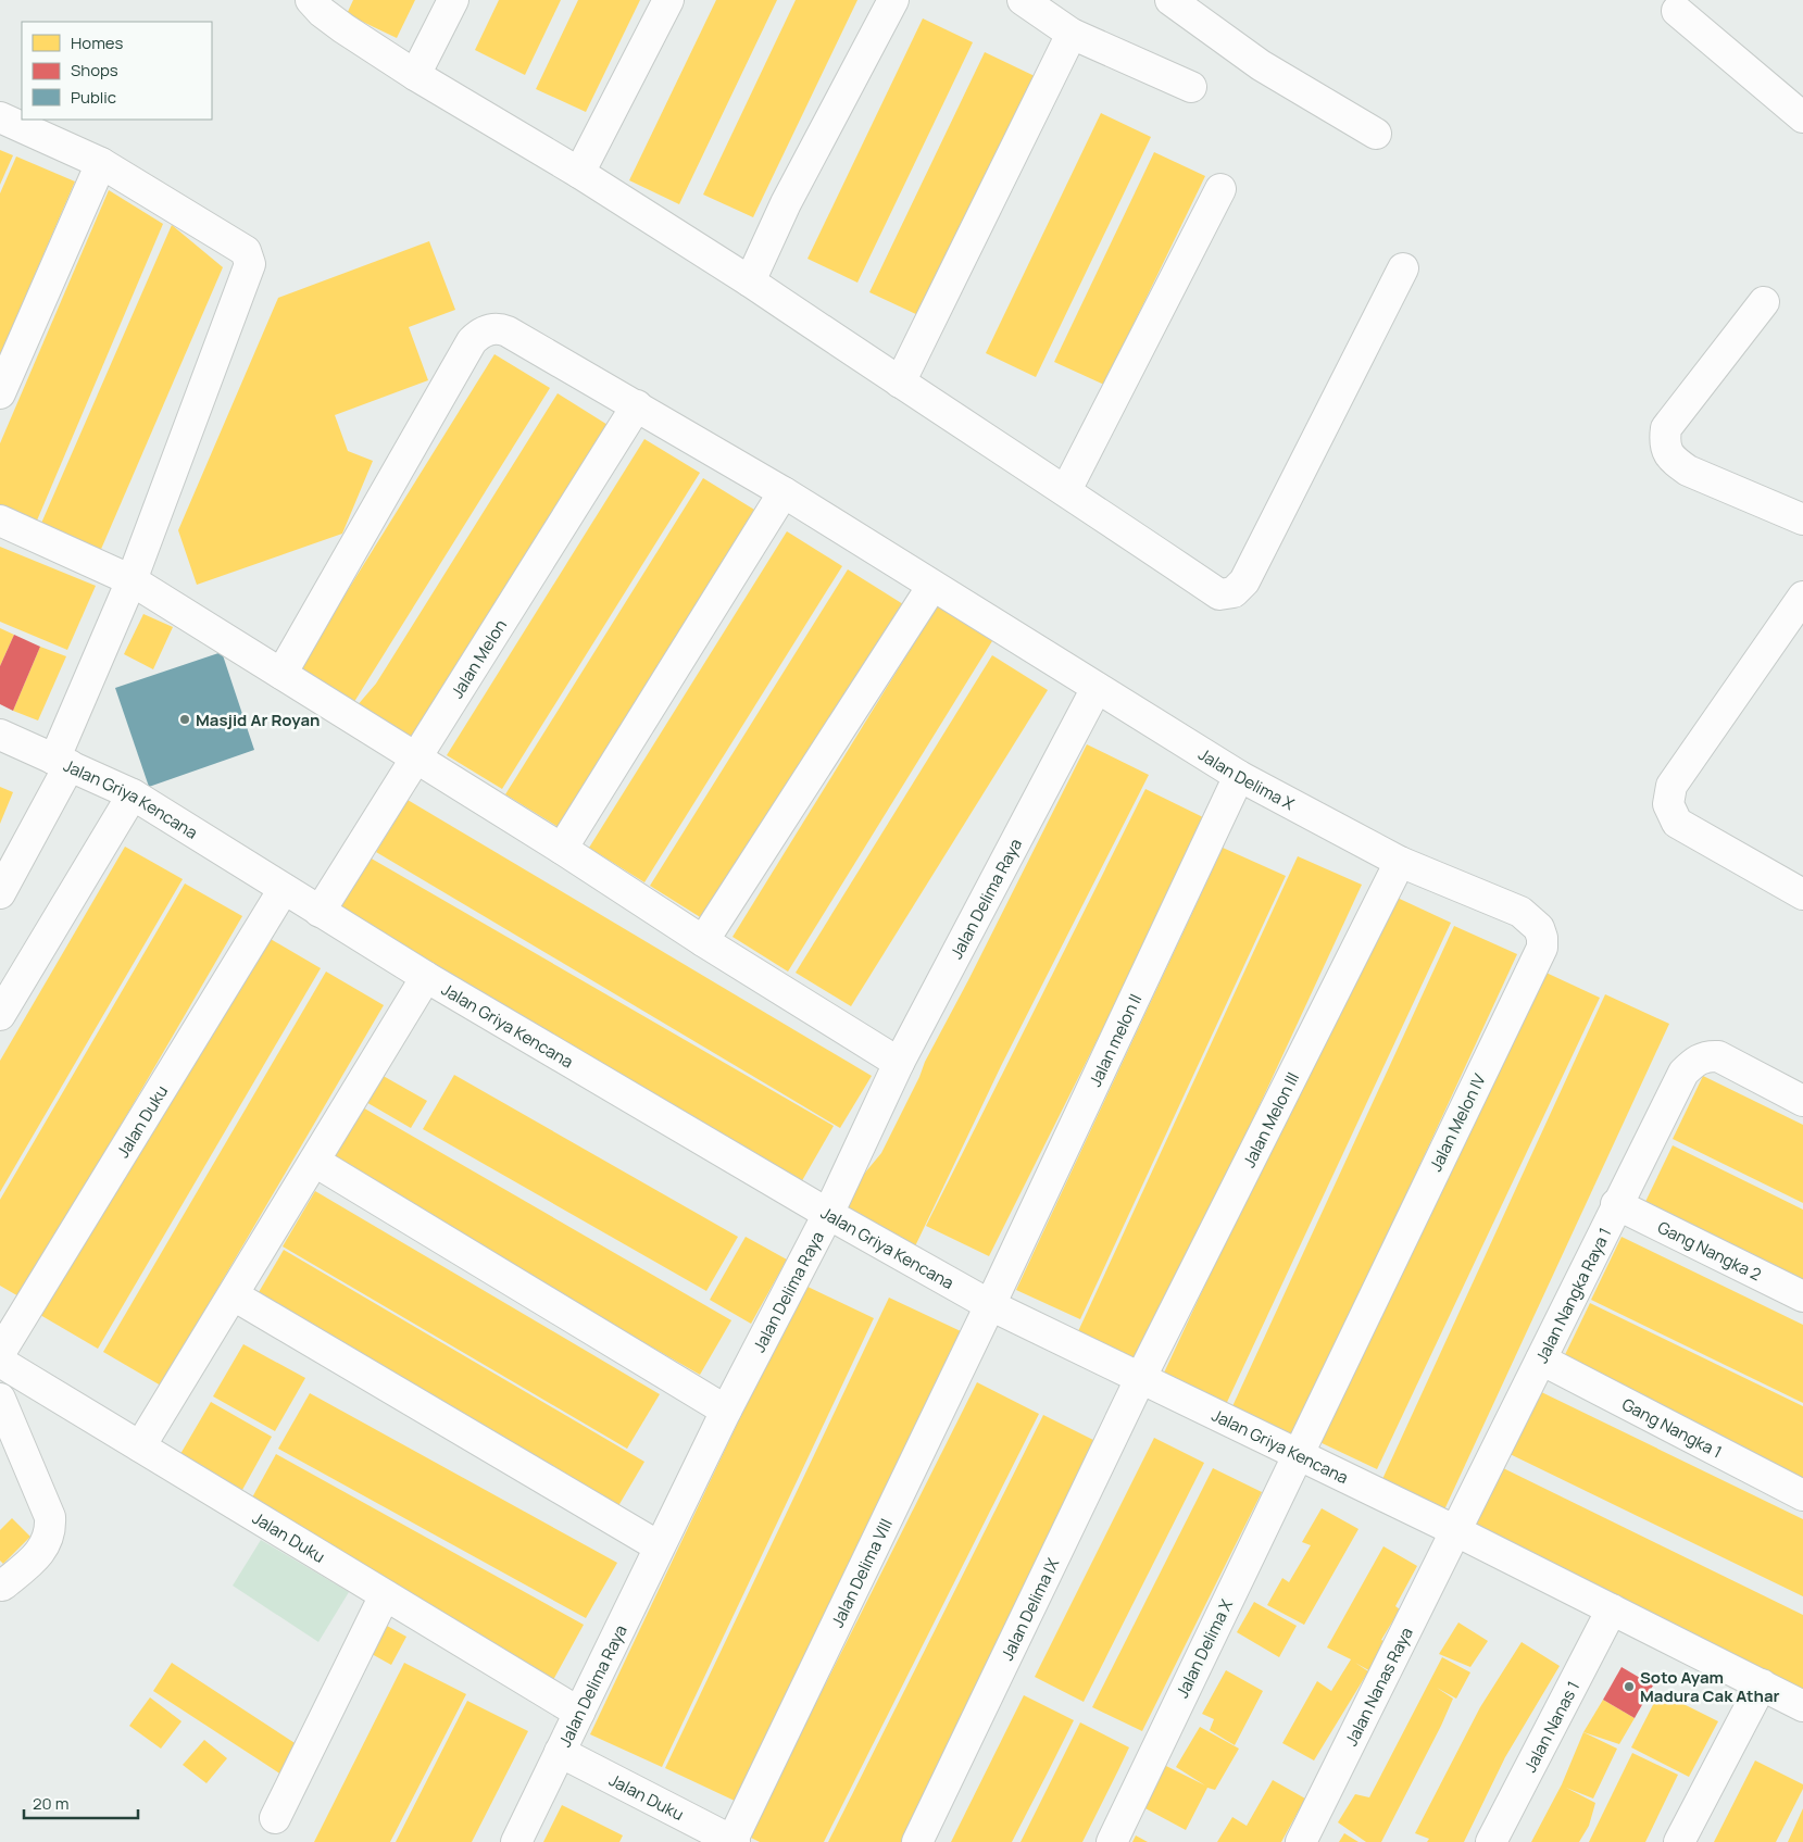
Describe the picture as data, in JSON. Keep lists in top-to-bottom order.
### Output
{
  "streets": {
    "street": [
      "Jalan Melon",
      "Jalan Delima X",
      "Jalan Griya Kencana",
      "Jalan Delima Raya",
      "Jalan melon II",
      "Jalan Melon III",
      "Jalan Duku",
      "Jalan Melon IV",
      "Gang Nangka 2",
      "Jalan Nangka Raya 1",
      "Gang Nangka 1",
      "Jalan Delima VIII",
      "Jalan Delima IX",
      "Jalan Nanas Raya",
      "Jalan Nanas 1"
    ]
  },
  "crossings": [
    ["Jalan Melon", "Jalan Delima X"],
    ["Jalan Melon", "Jalan Griya Kencana"],
    ["Jalan Delima X", "Jalan Griya Kencana"],
    ["Jalan Delima X", "Jalan Delima Raya"],
    ["Jalan Delima X", "Jalan melon II"],
    ["Jalan Delima X", "Jalan Melon III"],
    ["Jalan Delima X", "Jalan Melon IV"],
    ["Jalan Griya Kencana", "Jalan Delima Raya"],
    ["Jalan Griya Kencana", "Jalan melon II"],
    ["Jalan Griya Kencana", "Jalan Melon III"],
    ["Jalan Griya Kencana", "Jalan Duku"],
    ["Jalan Griya Kencana", "Jalan Melon IV"],
    ["Jalan Griya Kencana", "Jalan Nangka Raya 1"],
    ["Jalan Griya Kencana", "Jalan Delima VIII"],
    ["Jalan Griya Kencana", "Jalan Delima IX"],
    ["Jalan Griya Kencana", "Jalan Nanas Raya"],
    ["Jalan Griya Kencana", "Jalan Nanas 1"],
    ["Jalan Delima Raya", "Jalan Duku"],
    ["Jalan melon II", "Jalan Delima VIII"],
    ["Jalan Melon III", "Jalan Melon IV"],
    ["Jalan Melon III", "Jalan Delima IX"],
    ["Jalan Duku", "Jalan Delima VIII"],
    ["Gang Nangka 2", "Jalan Nangka Raya 1"],
    ["Jalan Nangka Raya 1", "Gang Nangka 1"],
    ["Jalan Nangka Raya 1", "Jalan Nanas Raya"]
  ],
  "places": ["Masjid Ar Royan", "Soto Ayam Madura Cak Athar"],
  "legend": ["Homes", "Shops", "Public"],
  "scale_bar": "20 m"
}
